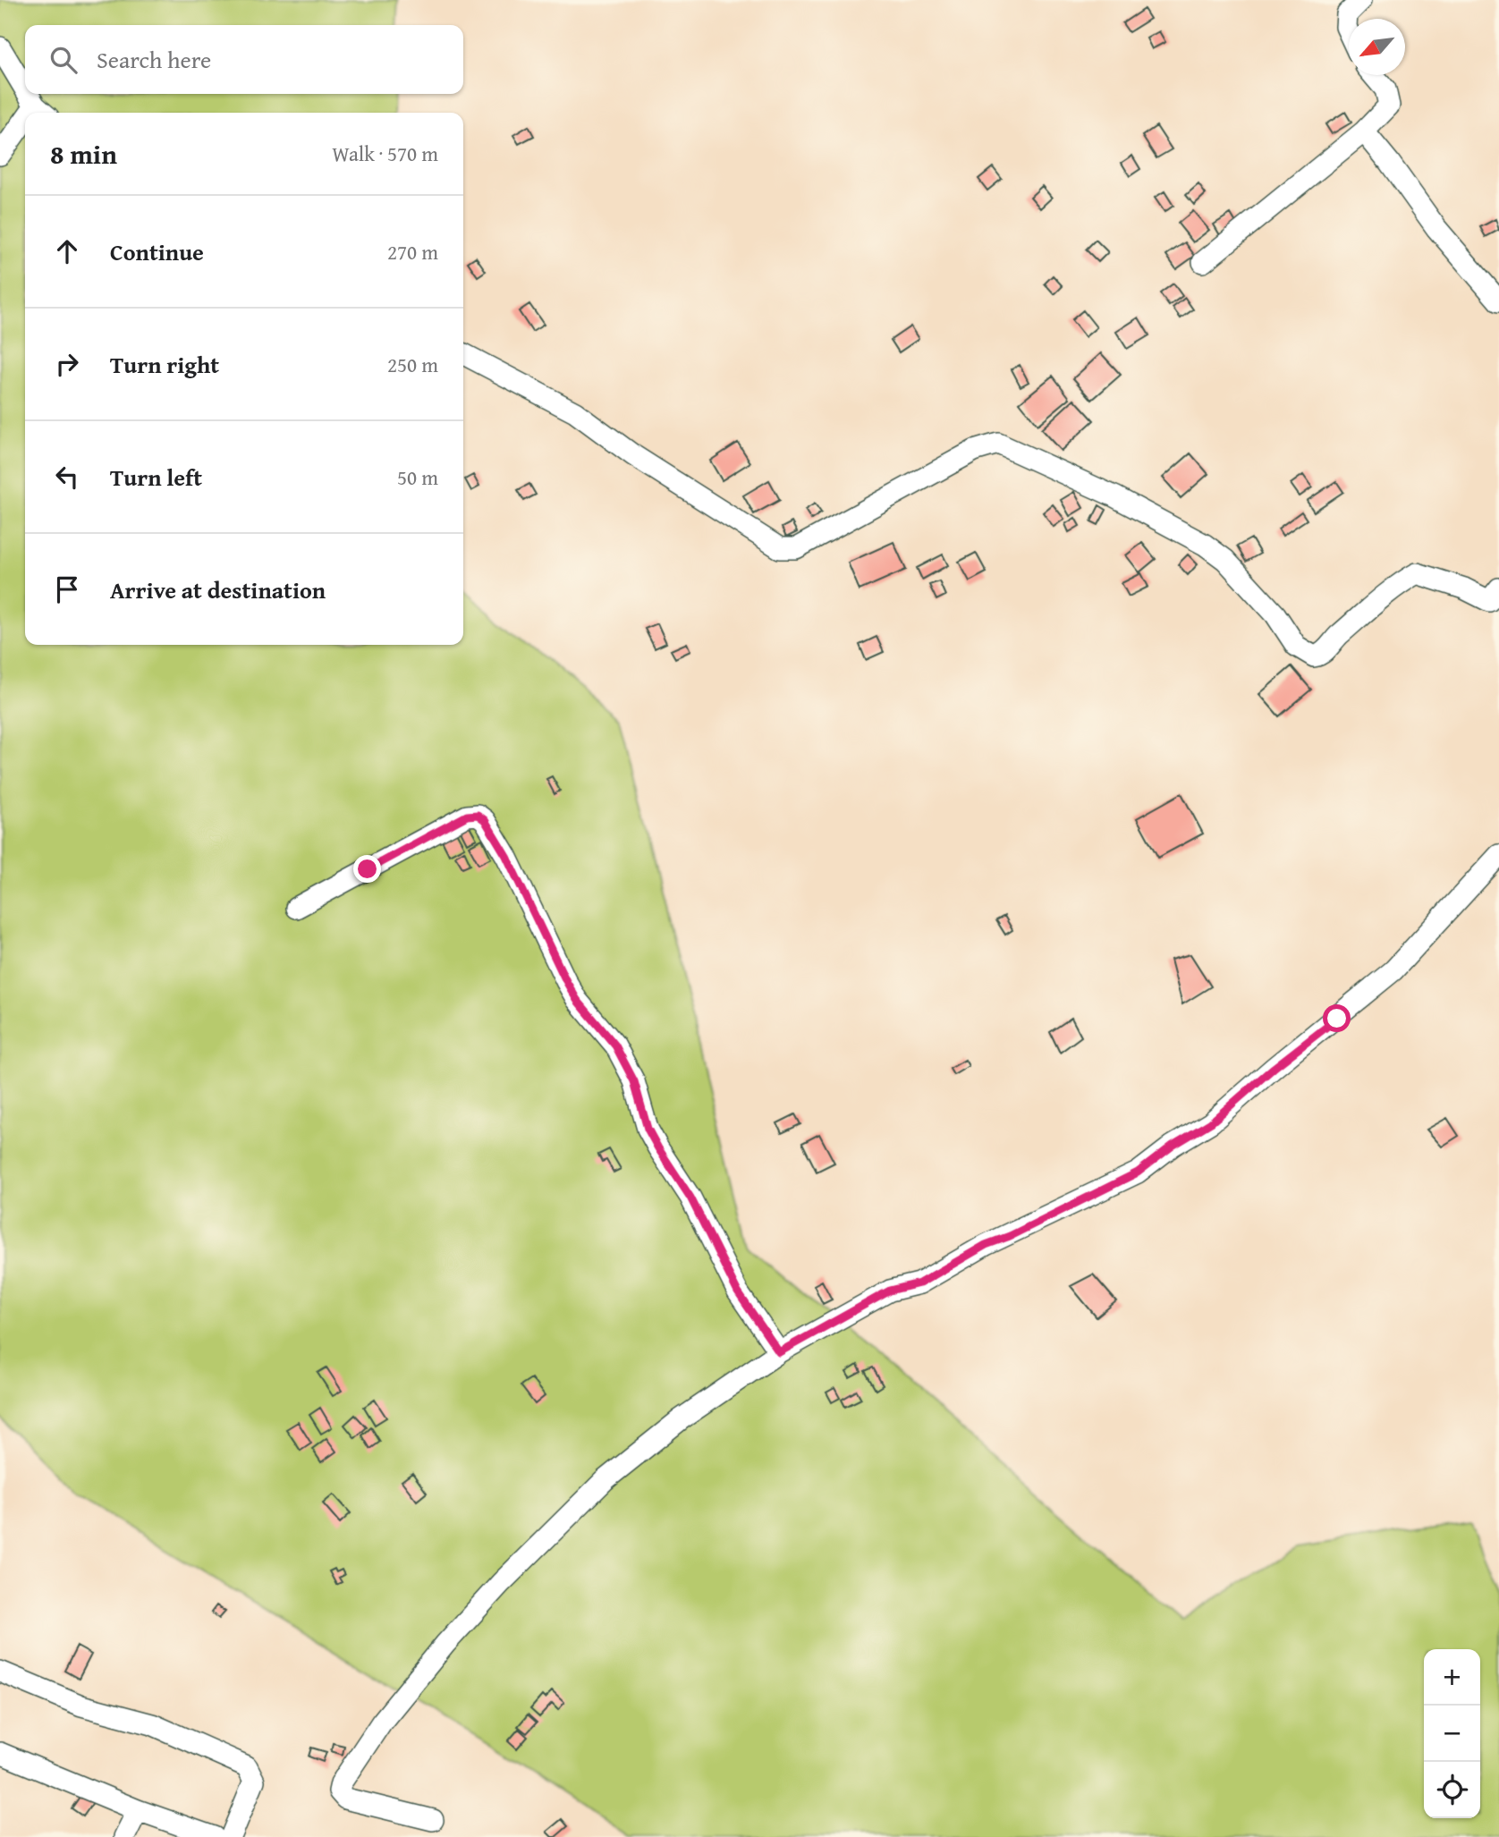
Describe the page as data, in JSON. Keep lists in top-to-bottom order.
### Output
{
  "north": "bottom left",
  "page": {
    "search": "Search here",
    "heading": ["8 min", "Walk · 570 m"],
    "list": [
      ["Continue", "270 m"],
      ["Turn right", "250 m"],
      ["Turn left", "50 m"],
      "Arrive at destination"
    ],
    "map_buttons": ["+", "−"]
  }
}
